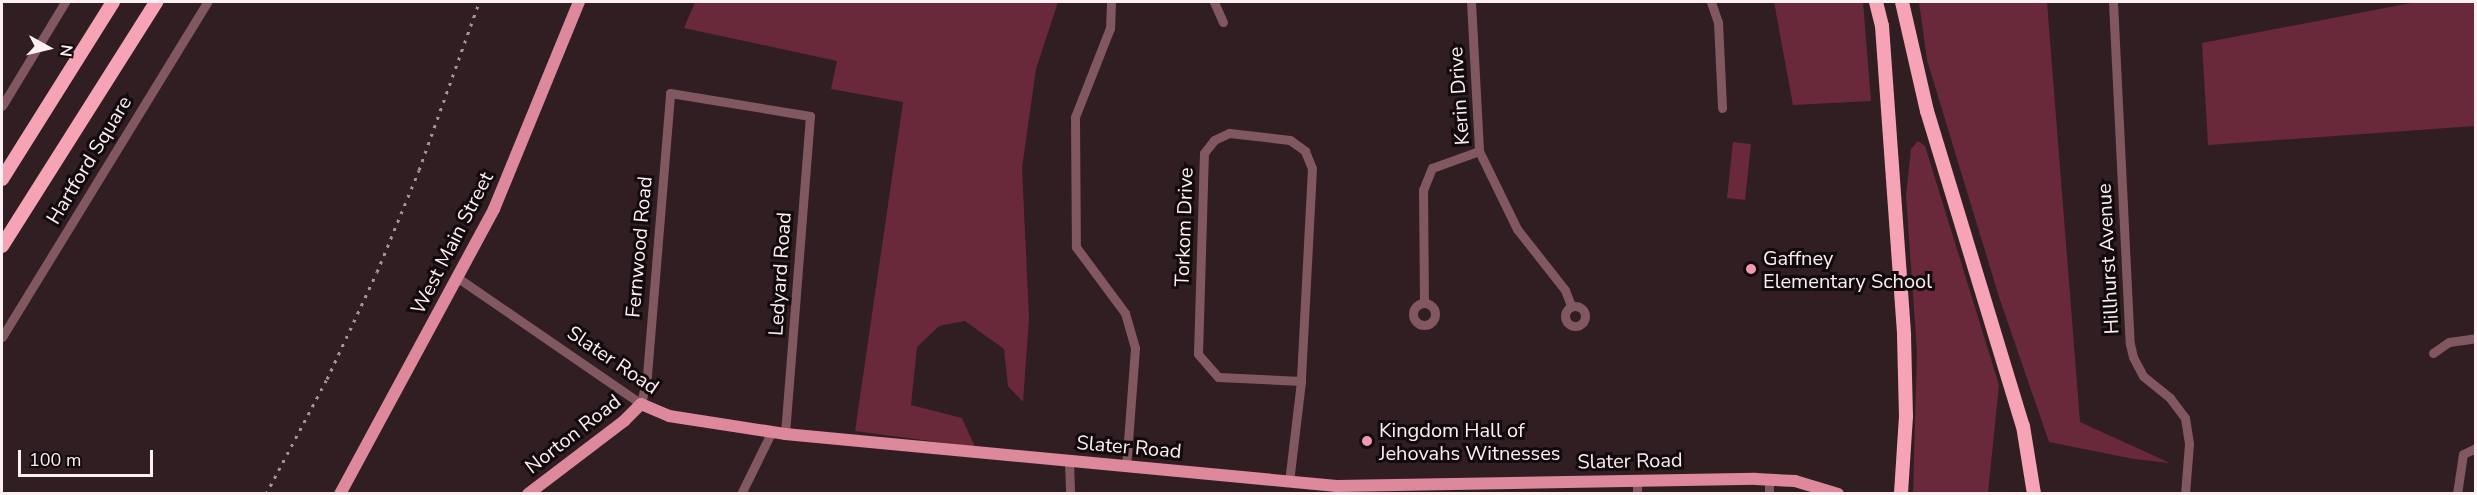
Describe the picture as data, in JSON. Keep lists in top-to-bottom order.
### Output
{
  "streets": {
    "main road": ["West Main Street", "Slater Road", "Norton Road"],
    "street": [
      "Kerin Drive",
      "Hartford Square",
      "Torkom Drive",
      "Fernwood Road",
      "Hillhurst Avenue",
      "Ledyard Road"
    ]
  },
  "crossings": [
    ["Torkom Drive", "Slater Road"],
    ["West Main Street", "Slater Road"],
    ["Fernwood Road", "Ledyard Road"],
    ["Fernwood Road", "Slater Road"],
    ["Fernwood Road", "Norton Road"],
    ["Ledyard Road", "Slater Road"],
    ["Slater Road", "Norton Road"]
  ],
  "places": ["Gaffney Elementary School", "Kingdom Hall of Jehovahs Witnesses"],
  "scale_bar": "100 m",
  "north": "right"
}
